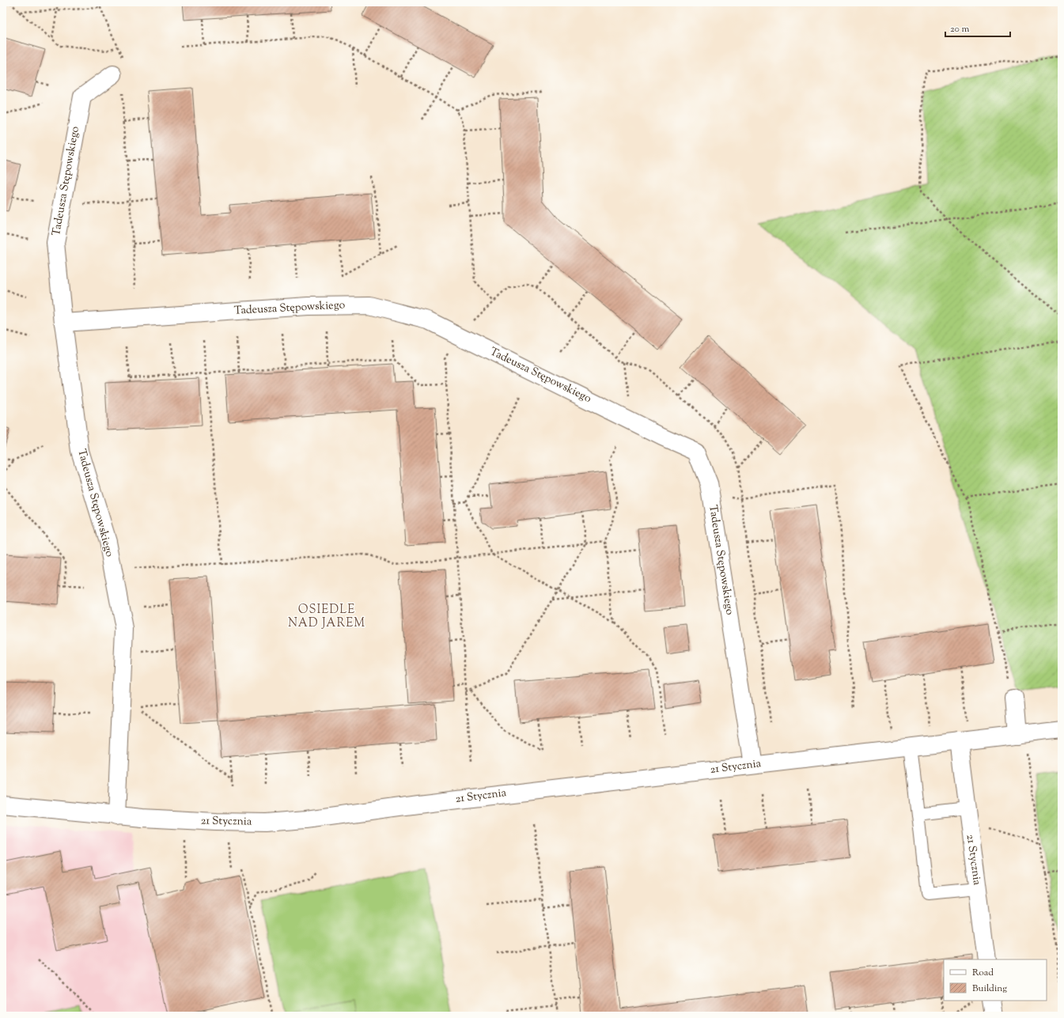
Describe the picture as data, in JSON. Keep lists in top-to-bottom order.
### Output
{
  "streets": {
    "street": ["Tadeusza Stępowskiego", "21 Stycznia"]
  },
  "crossings": [
    ["Tadeusza Stępowskiego", "21 Stycznia"]
  ],
  "districts": ["OSIEDLE NAD JAREM"],
  "legend": ["Road", "Building"],
  "scale_bar": "20 m"
}
